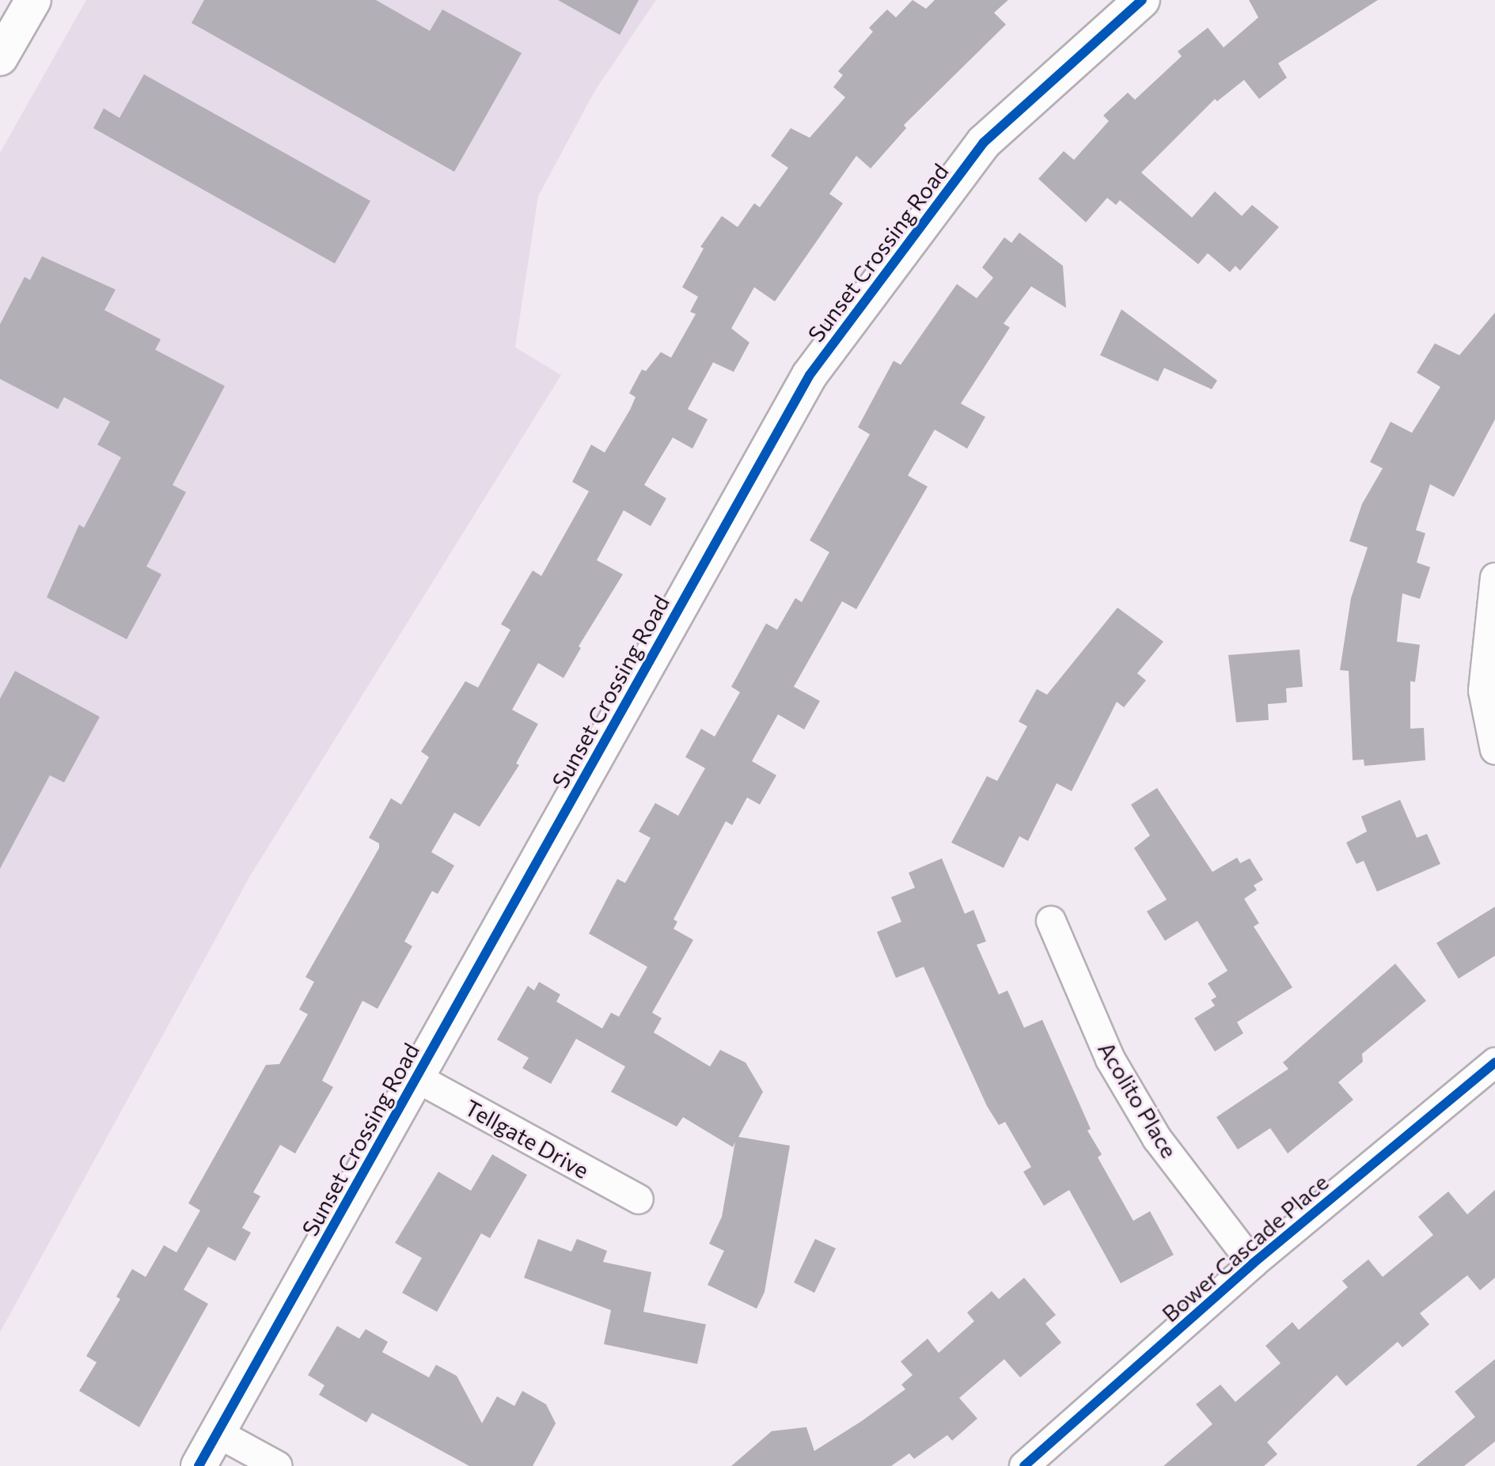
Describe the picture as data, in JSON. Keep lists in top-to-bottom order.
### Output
{
  "streets": {
    "street": [
      "Sunset Crossing Road",
      "Acolito Place",
      "Tellgate Drive",
      "Bower Cascade Place"
    ]
  },
  "crossings": [
    ["Sunset Crossing Road", "Tellgate Drive"],
    ["Acolito Place", "Bower Cascade Place"]
  ]
}
